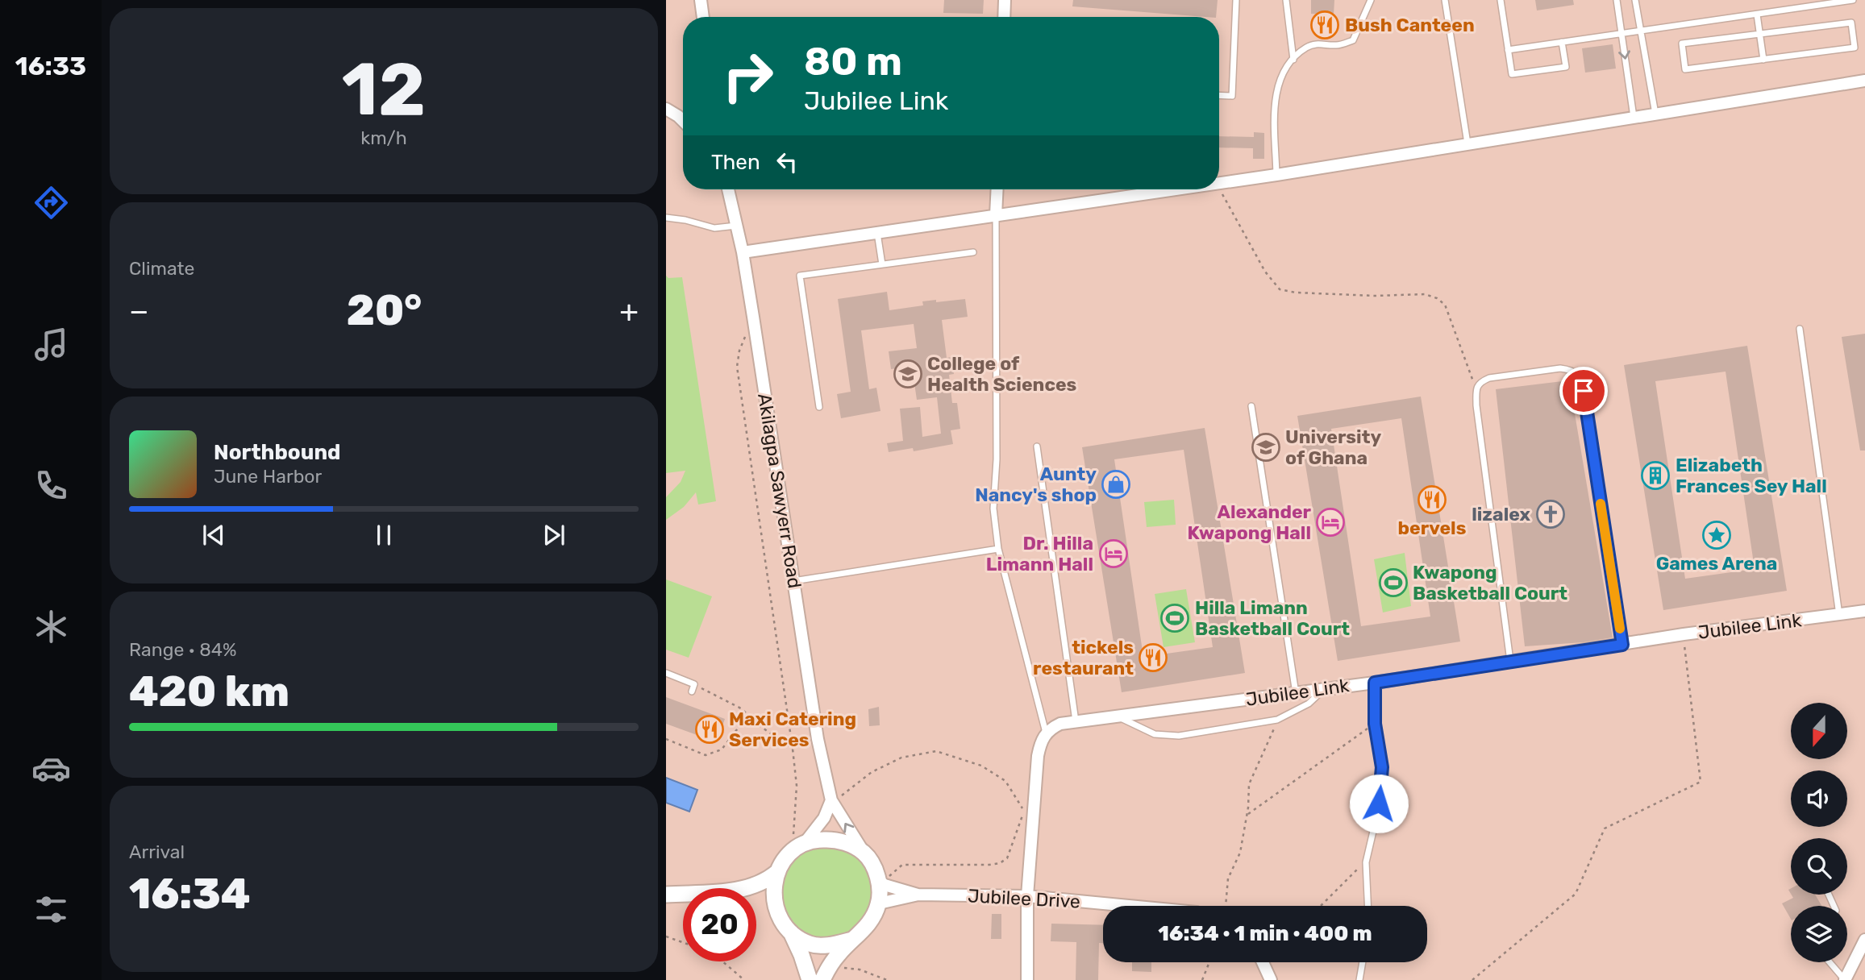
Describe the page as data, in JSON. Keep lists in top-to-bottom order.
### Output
{
  "streets": {
    "street": ["Akilagpa Sawyerr Road", "Jubilee Link", "Jubilee Drive"]
  },
  "crossings": [
    ["Akilagpa Sawyerr Road", "Jubilee Drive"]
  ],
  "places": {
    "restaurant": [
      "Bush Canteen",
      "bervels",
      "tickels restaurant",
      "Maxi Catering Services"
    ],
    "school or university": ["College of Health Sciences", "University of Ghana"],
    "building": ["Elizabeth Frances Sey Hall"],
    "shop": ["Aunty Nancy's shop"],
    "church": ["lizalex"],
    "hotel": ["Alexander Kwapong Hall", "Dr. Hilla Limann Hall"],
    "place": ["Games Arena"],
    "sports": ["Kwapong Basketball Court", "Hilla Limann Basketball Court"]
  },
  "north": "bottom",
  "page": {
    "tabs": "16:33",
    "tile": [
      ["12", "km/h"],
      "Climate",
      ["Range · 84%", "420 km"],
      ["Arrival", "16:34"]
    ],
    "turn": ["80 m", "Jubilee Link"],
    "then": "Then",
    "heat": ["−", "20°", "+"],
    "song": ["Northbound", "June Harbor"],
    "limit": "20",
    "trip": "16:34 · 1 min · 400 m"
  }
}
